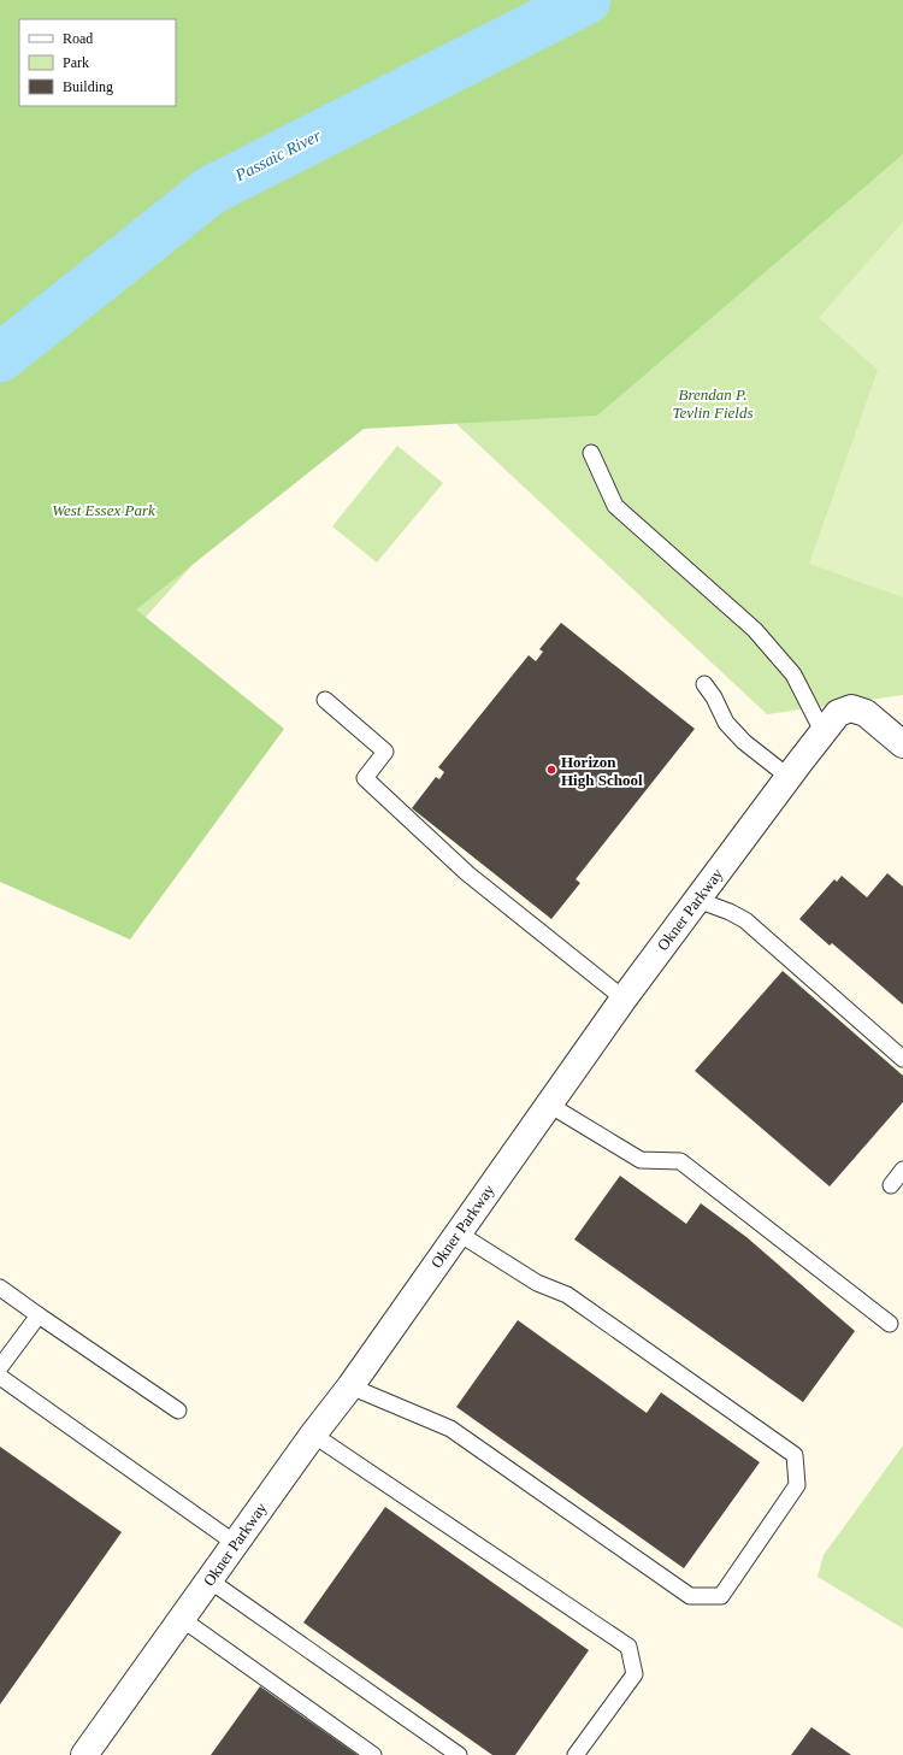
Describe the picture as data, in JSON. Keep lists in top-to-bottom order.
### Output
{
  "streets": {
    "street": ["Okner Parkway"]
  },
  "water": ["Passaic River"],
  "parks": ["Brendan P. Tevlin Fields", "West Essex Park"],
  "places": ["Horizon High School"],
  "legend": ["Road", "Park", "Building"]
}
